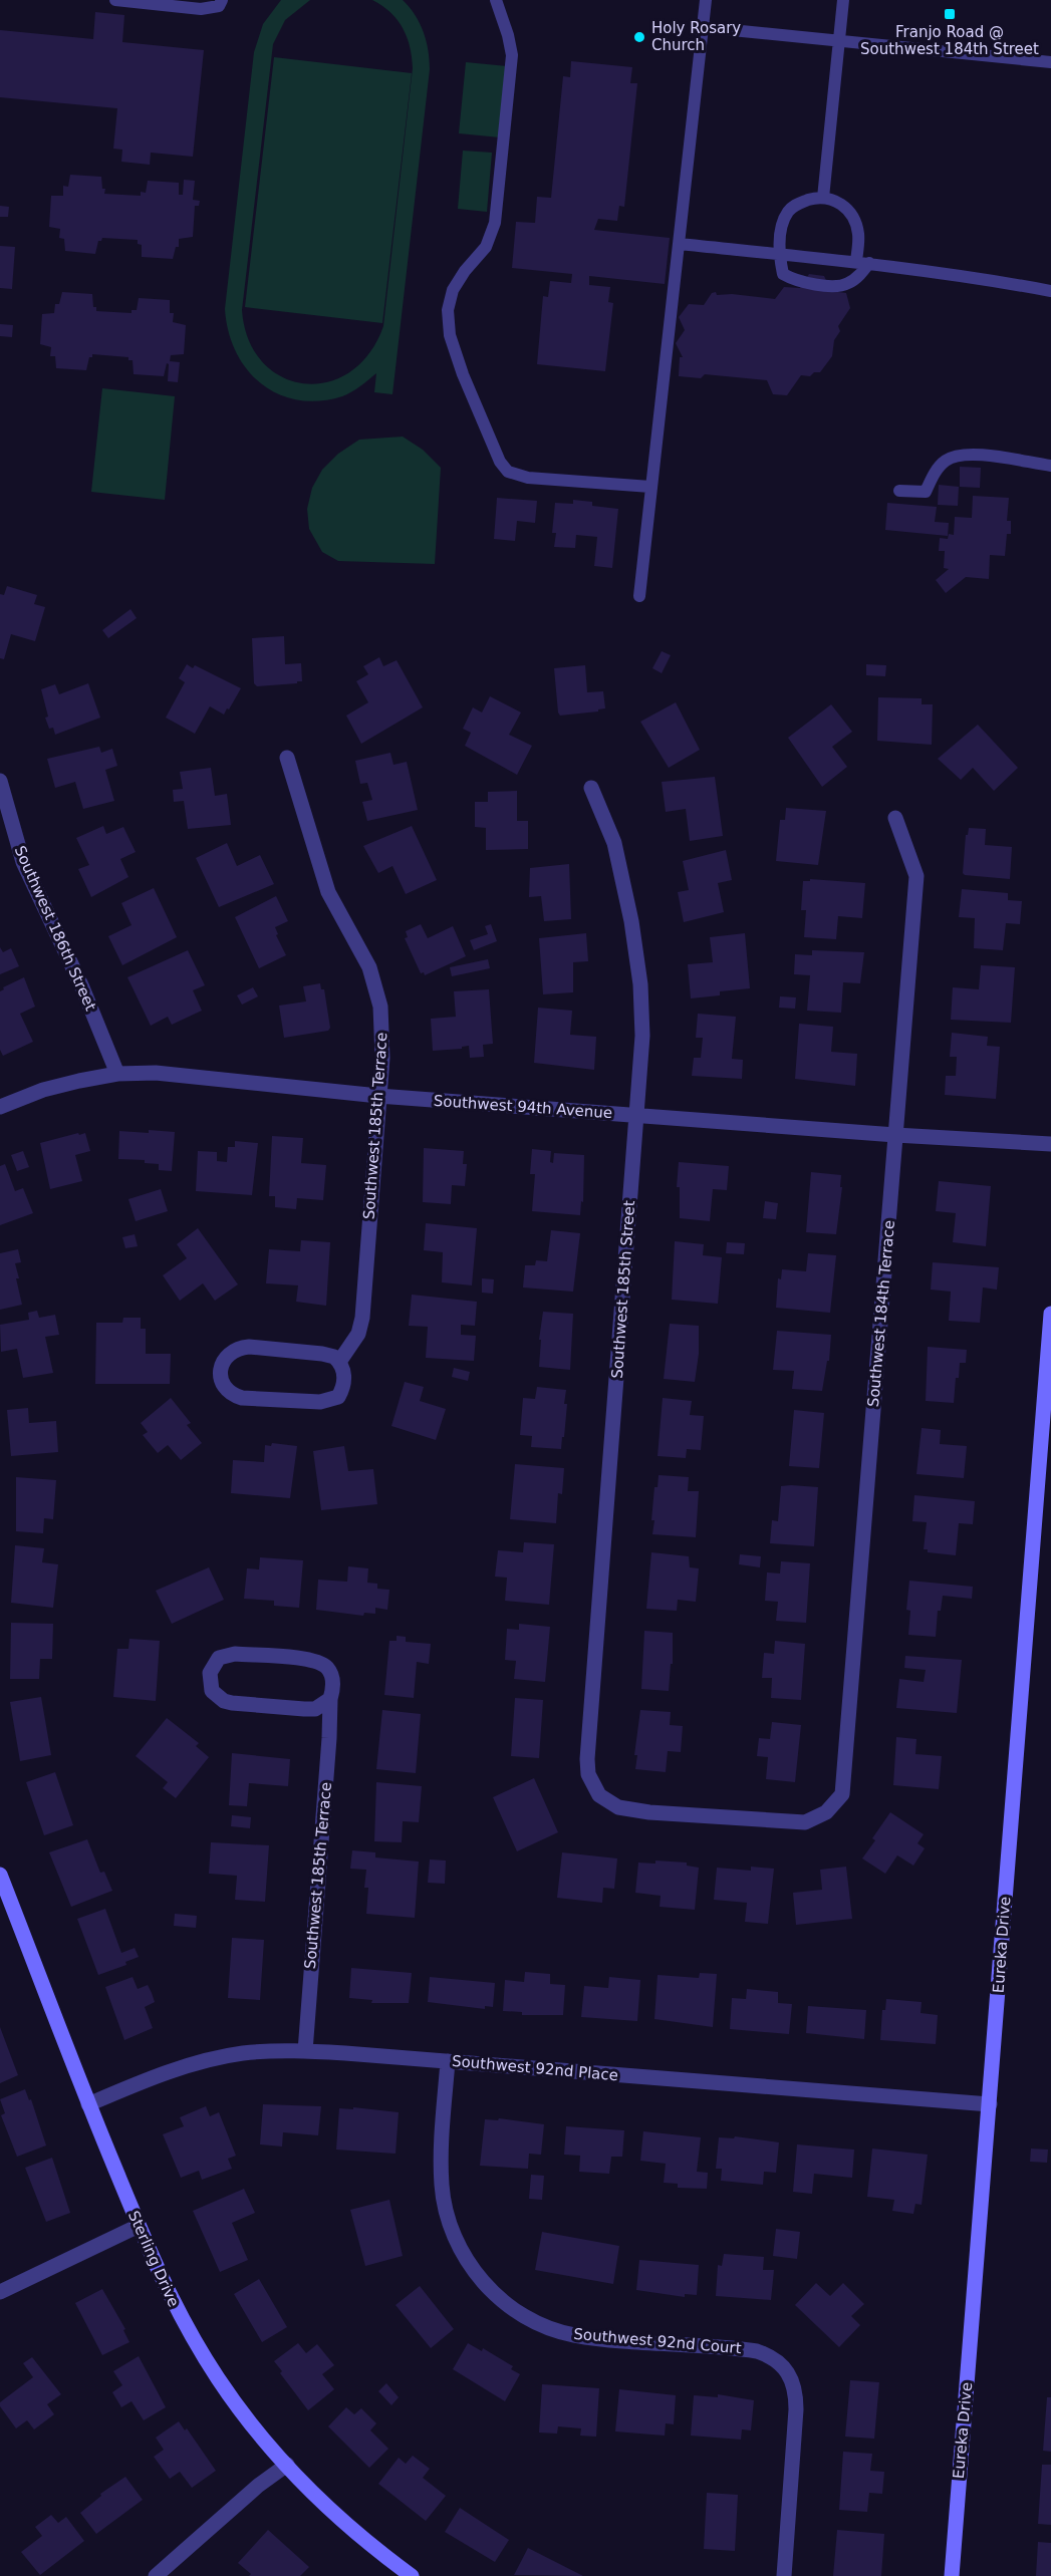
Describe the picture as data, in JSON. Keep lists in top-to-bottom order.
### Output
{
  "streets": {
    "main road": ["Eureka Drive", "Sterling Drive"],
    "street": [
      "Southwest 186th Street",
      "Southwest 94th Avenue",
      "Southwest 185th Terrace",
      "Southwest 185th Street",
      "Southwest 184th Terrace",
      "Southwest 92nd Place",
      "Southwest 92nd Court"
    ]
  },
  "crossings": [
    ["Southwest 186th Street", "Southwest 94th Avenue"],
    ["Southwest 94th Avenue", "Southwest 185th Terrace"],
    ["Southwest 94th Avenue", "Southwest 185th Street"],
    ["Southwest 94th Avenue", "Southwest 184th Terrace"],
    ["Southwest 185th Terrace", "Southwest 92nd Place"],
    ["Southwest 185th Street", "Southwest 184th Terrace"],
    ["Eureka Drive", "Southwest 92nd Place"],
    ["Southwest 92nd Place", "Sterling Drive"],
    ["Southwest 92nd Place", "Southwest 92nd Court"]
  ],
  "places": {
    "transit": ["Franjo Road @ Southwest 184th Street"],
    "other": ["Holy Rosary Church"]
  }
}
